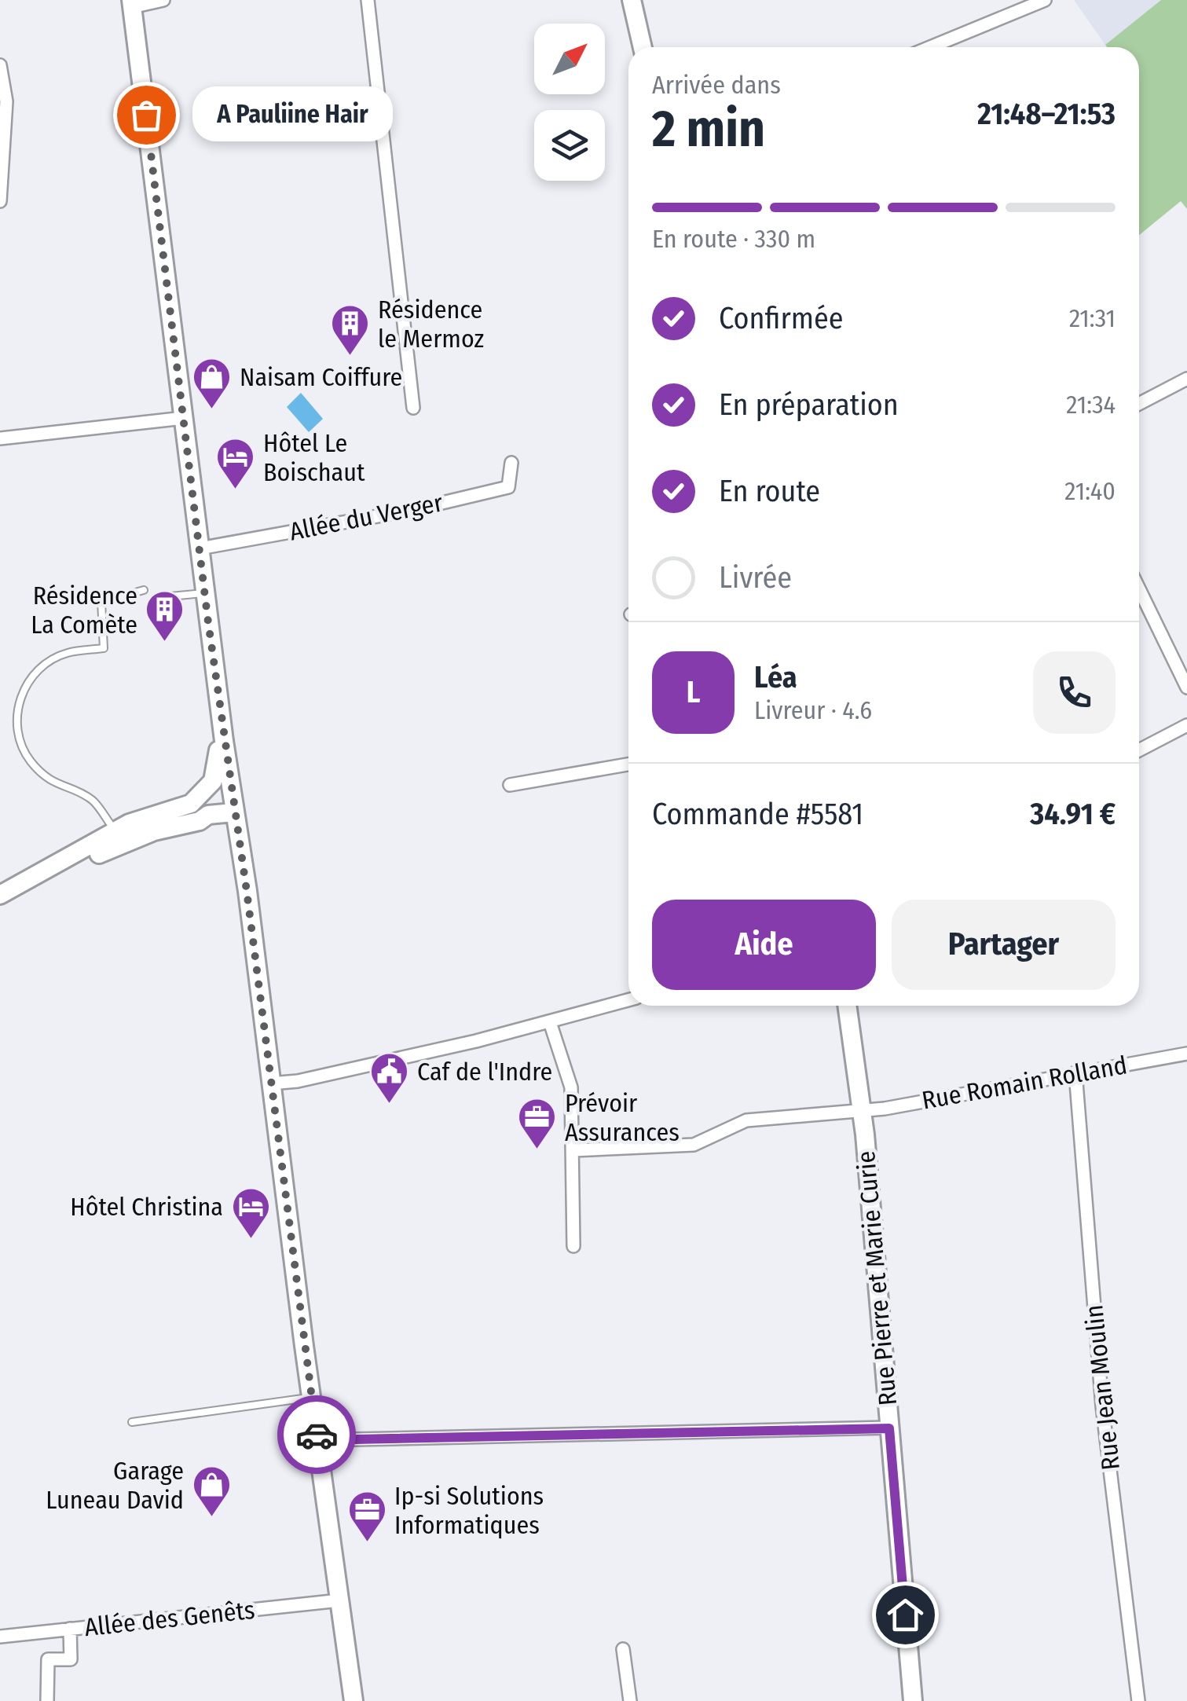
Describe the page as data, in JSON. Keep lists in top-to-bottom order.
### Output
{
  "streets": {
    "main road": ["Rue Pierre et Marie Curie"],
    "street": [
      "Allée du Verger",
      "Rue Romain Rolland",
      "Rue Jean Moulin",
      "Allée des Genêts"
    ]
  },
  "crossings": [
    ["Rue Romain Rolland", "Rue Pierre et Marie Curie"],
    ["Rue Romain Rolland", "Rue Jean Moulin"]
  ],
  "places": {
    "other": ["A Pauliine Hair"],
    "building": ["Résidence le Mermoz", "Résidence La Comète"],
    "shop": ["Naisam Coiffure", "Garage Luneau David"],
    "hotel": ["Hôtel Le Boischaut", "Hôtel Christina"],
    "public building": ["Caf de l'Indre"],
    "office": ["Prévoir Assurances", "Ip-si Solutions Informatiques"]
  },
  "north": "top right",
  "page": {
    "heading": ["2 min", "Arrivée dans", "21:48–21:53"],
    "panel": [
      "Léa",
      "Livreur · 4.6",
      "Commande #5581",
      "34.91 €"
    ],
    "bubble": "A Pauliine Hair",
    "bar": "En route · 330 m",
    "list": [
      ["Confirmée", "21:31"],
      ["En préparation", "21:34"],
      ["En route", "21:40"],
      "Livrée"
    ],
    "round": "L",
    "buttons": ["Aide", "Partager"]
  }
}
